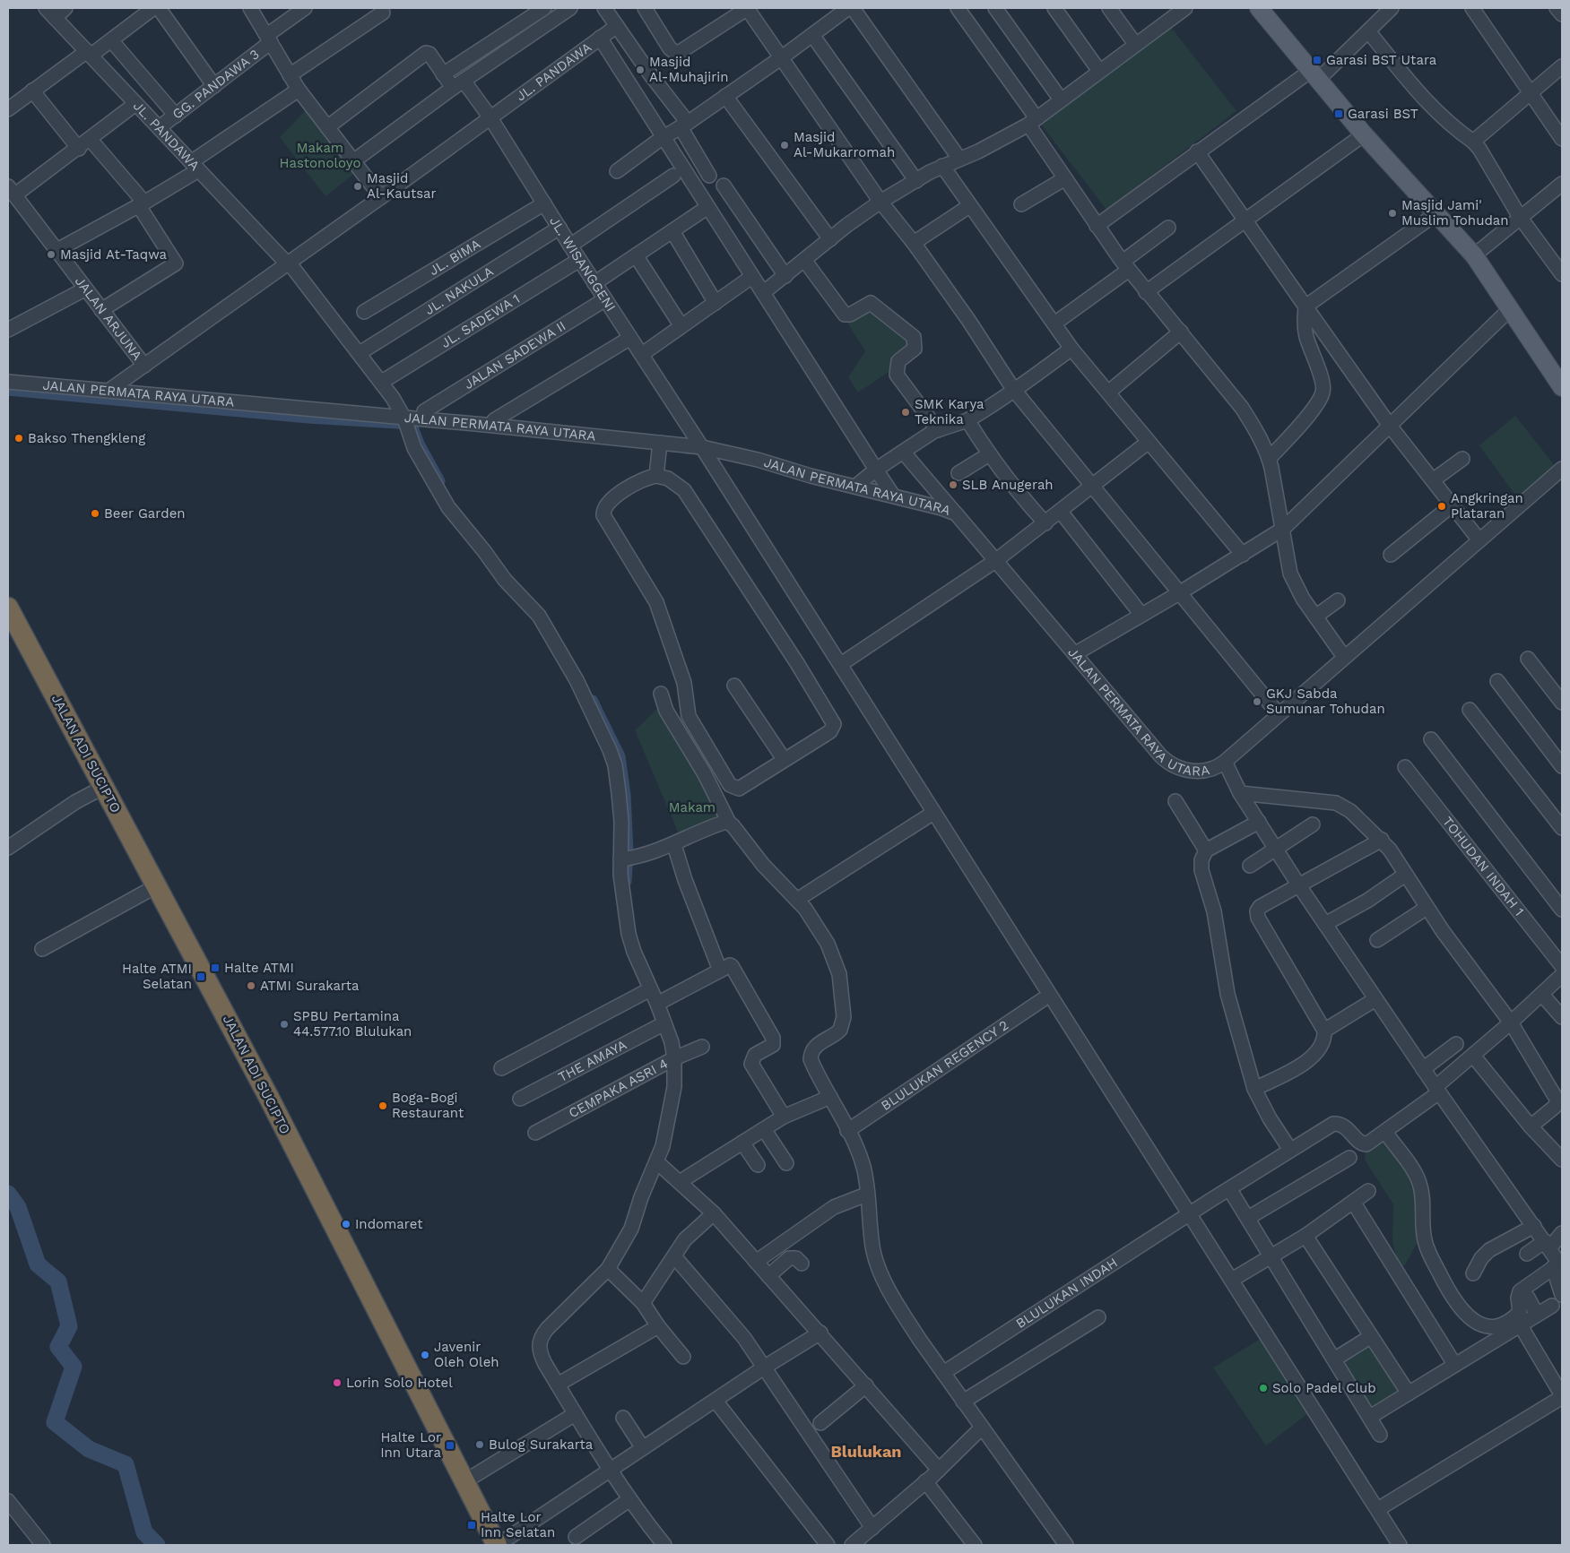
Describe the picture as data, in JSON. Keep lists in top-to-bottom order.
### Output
{
  "streets": {
    "highway": ["JALAN ADI SUCIPTO"],
    "street": [
      "JL. PANDAWA",
      "GG. PANDAWA 3",
      "JL. BIMA",
      "JL. WISANGGENI",
      "JL. NAKULA",
      "JALAN ARJUNA",
      "JL. SADEWA 1",
      "JALAN SADEWA II",
      "JALAN PERMATA RAYA UTARA",
      "TOHUDAN INDAH 1",
      "THE AMAYA",
      "BLULUKAN REGENCY 2",
      "CEMPAKA ASRI 4",
      "BLULUKAN INDAH"
    ]
  },
  "crossings": [
    ["JL. PANDAWA", "GG. PANDAWA 3"],
    ["JL. PANDAWA", "JL. WISANGGENI"],
    ["JL. PANDAWA", "JL. NAKULA"],
    ["JL. PANDAWA", "JALAN ARJUNA"],
    ["JL. PANDAWA", "JL. SADEWA 1"],
    ["JL. PANDAWA", "JALAN PERMATA RAYA UTARA"],
    ["JL. PANDAWA", "THE AMAYA"],
    ["JL. PANDAWA", "CEMPAKA ASRI 4"],
    ["JL. BIMA", "JL. WISANGGENI"],
    ["JL. WISANGGENI", "JL. NAKULA"],
    ["JL. WISANGGENI", "JL. SADEWA 1"],
    ["JL. WISANGGENI", "JALAN SADEWA II"],
    ["JL. WISANGGENI", "JALAN PERMATA RAYA UTARA"],
    ["JL. WISANGGENI", "BLULUKAN INDAH"]
  ],
  "districts": ["Blulukan"],
  "parks": ["Makam Hastonoloyo", "Makam"],
  "places": {
    "transit": [
      "Garasi BST Utara",
      "Garasi BST",
      "Halte ATMI",
      "Halte ATMI Selatan",
      "Halte Lor Inn Utara",
      "Halte Lor Inn Selatan"
    ],
    "other": [
      "Masjid Al-Muhajirin",
      "Masjid Al-Mukarromah",
      "Masjid Al-Kautsar",
      "Masjid Jami' Muslim Tohudan",
      "Masjid At-Taqwa",
      "SMK Karya Teknika",
      "Bakso Thengkleng",
      "SLB Anugerah",
      "Angkringan Plataran",
      "Beer Garden",
      "GKJ Sabda Sumunar Tohudan",
      "ATMI Surakarta",
      "SPBU Pertamina 44.577.10 Blulukan",
      "Boga-Bogi Restaurant",
      "Indomaret",
      "Javenir Oleh Oleh",
      "Lorin Solo Hotel",
      "Solo Padel Club",
      "Bulog Surakarta"
    ]
  }
}
